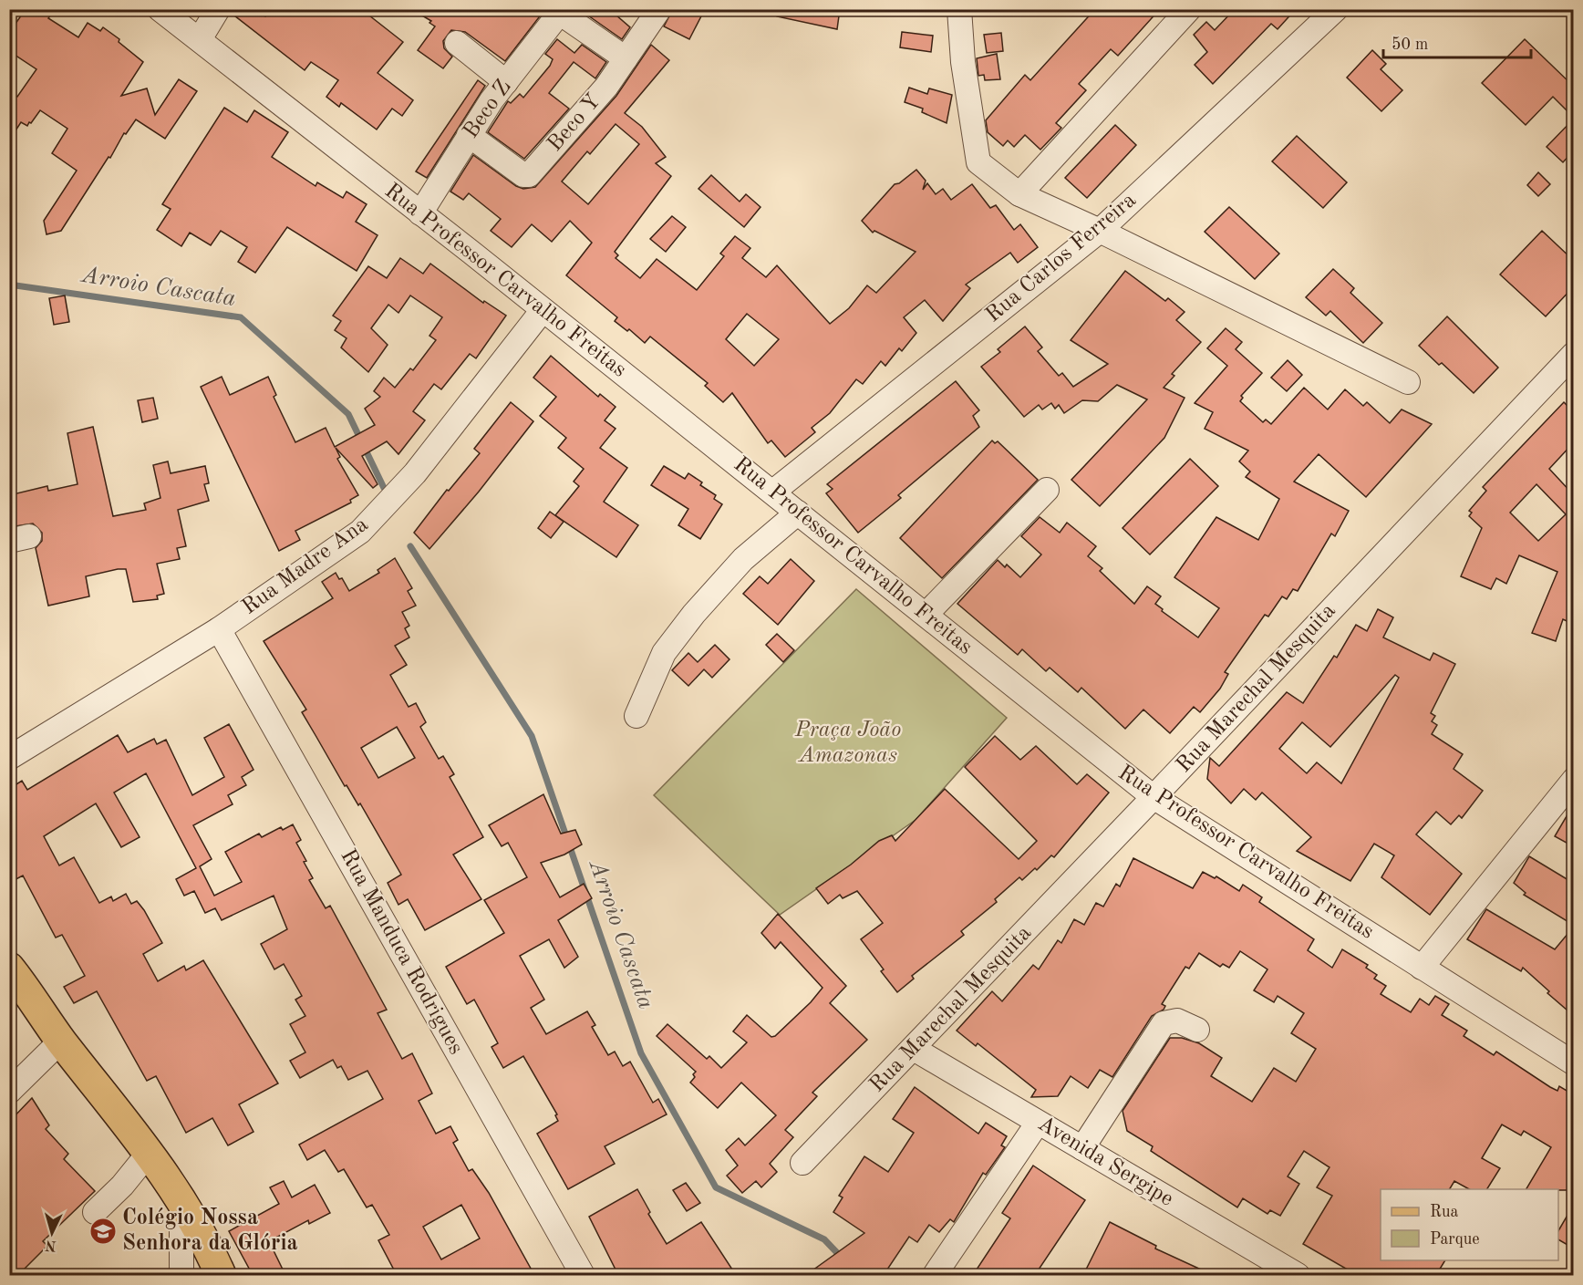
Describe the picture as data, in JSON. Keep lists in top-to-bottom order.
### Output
{
  "streets": {
    "street": [
      "Beco Z",
      "Beco Y",
      "Rua Carlos Ferreira",
      "Rua Professor Carvalho Freitas",
      "Rua Madre Ana",
      "Rua Marechal Mesquita",
      "Rua Manduca Rodrigues",
      "Avenida Sergipe"
    ]
  },
  "crossings": [
    ["Beco Z", "Beco Y"],
    ["Beco Z", "Rua Professor Carvalho Freitas"],
    ["Rua Carlos Ferreira", "Rua Professor Carvalho Freitas"],
    ["Rua Professor Carvalho Freitas", "Rua Madre Ana"],
    ["Rua Professor Carvalho Freitas", "Rua Marechal Mesquita"],
    ["Rua Madre Ana", "Rua Manduca Rodrigues"],
    ["Rua Marechal Mesquita", "Avenida Sergipe"]
  ],
  "water": ["Arroio Cascata"],
  "parks": ["Praça João Amazonas"],
  "places": {
    "school or university": ["Colégio Nossa Senhora da Glória"]
  },
  "legend": ["Rua", "Parque"],
  "scale_bar": "50 m",
  "north": "bottom"
}
